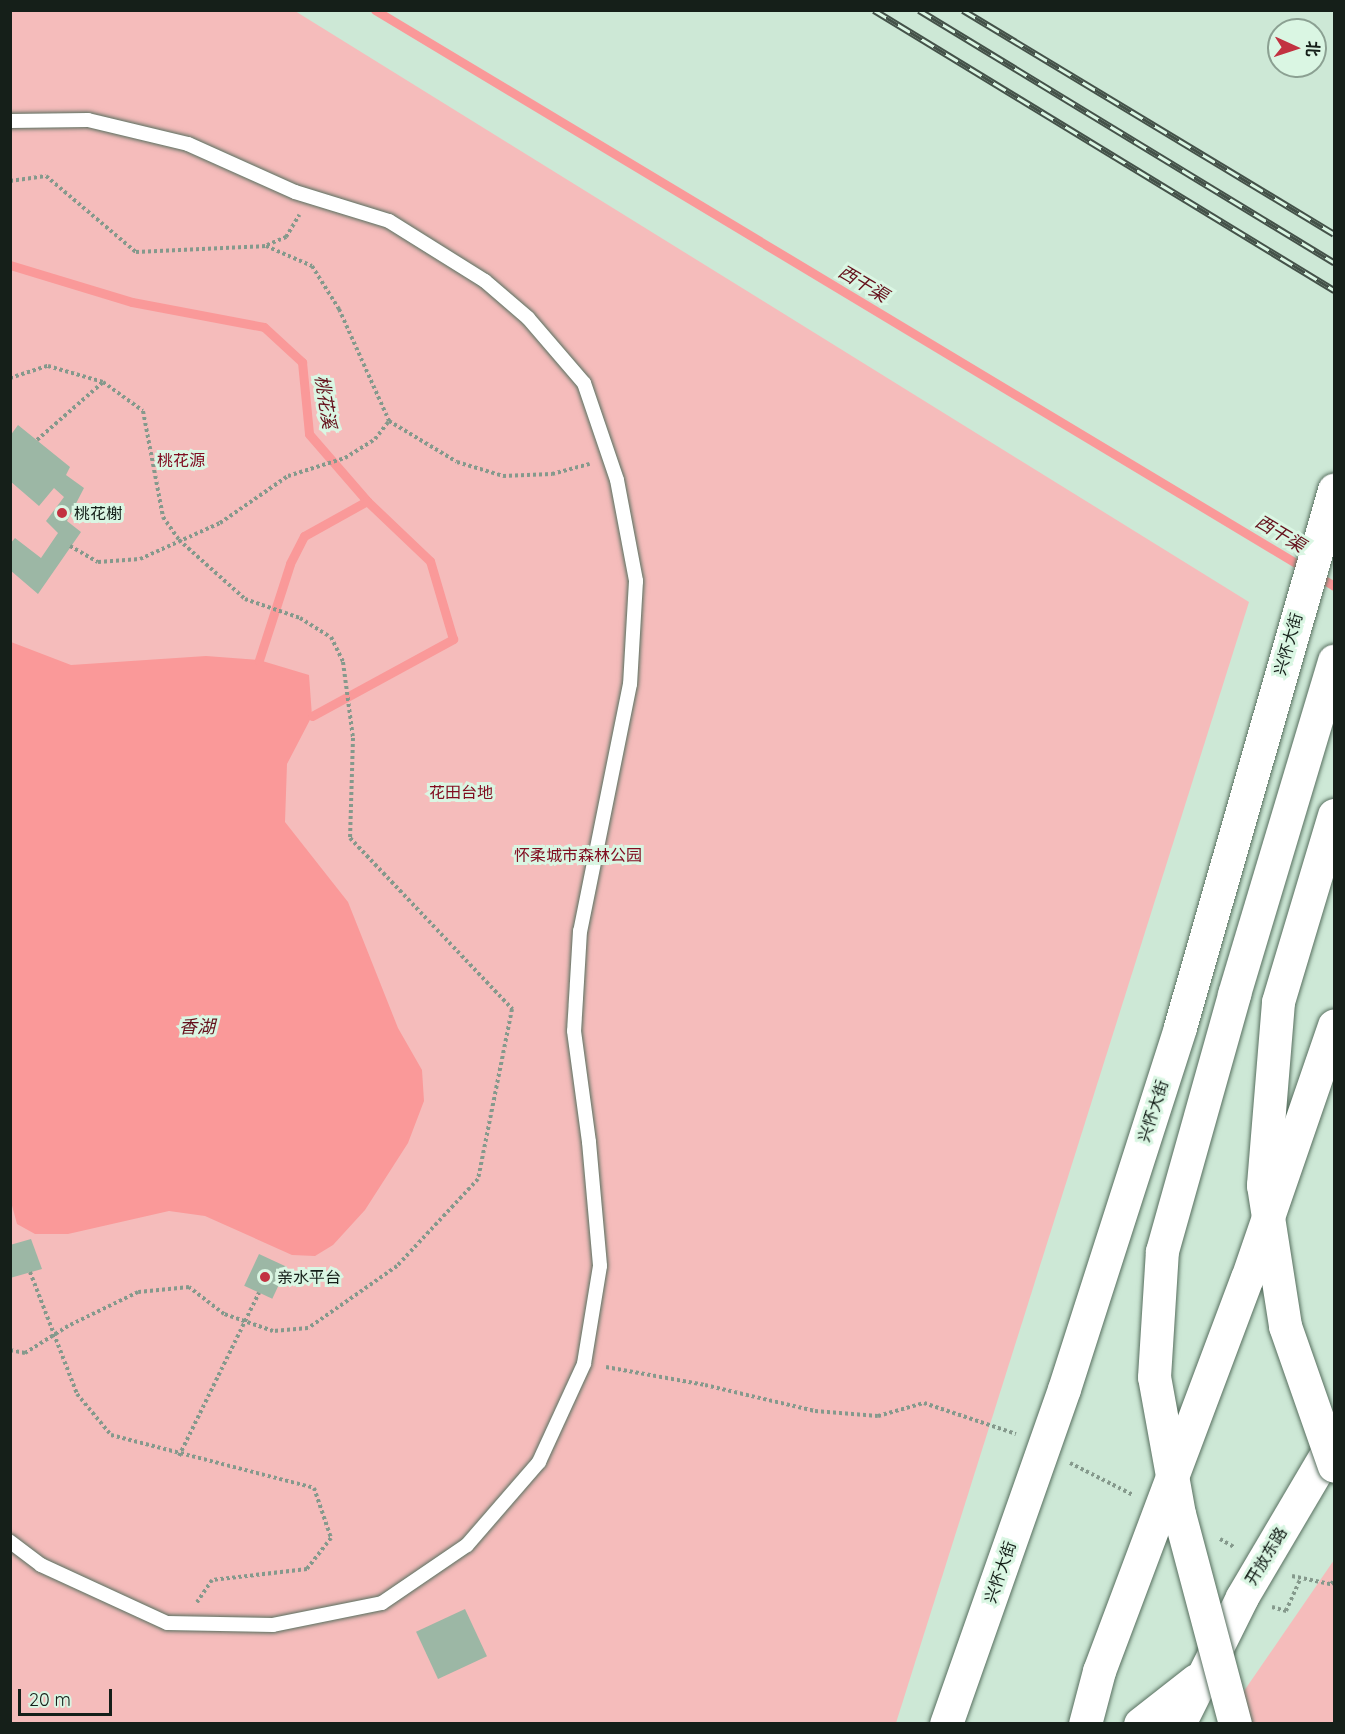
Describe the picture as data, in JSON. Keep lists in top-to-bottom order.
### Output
{
  "streets": {
    "main road": ["兴怀大街", "开放东路"]
  },
  "water": ["西干渠", "桃花溪", "香湖"],
  "parks": ["桃花源", "花田台地", "怀柔城市森林公园"],
  "places": ["桃花榭", "亲水平台"],
  "scale_bar": "20 m",
  "north": "right"
}
